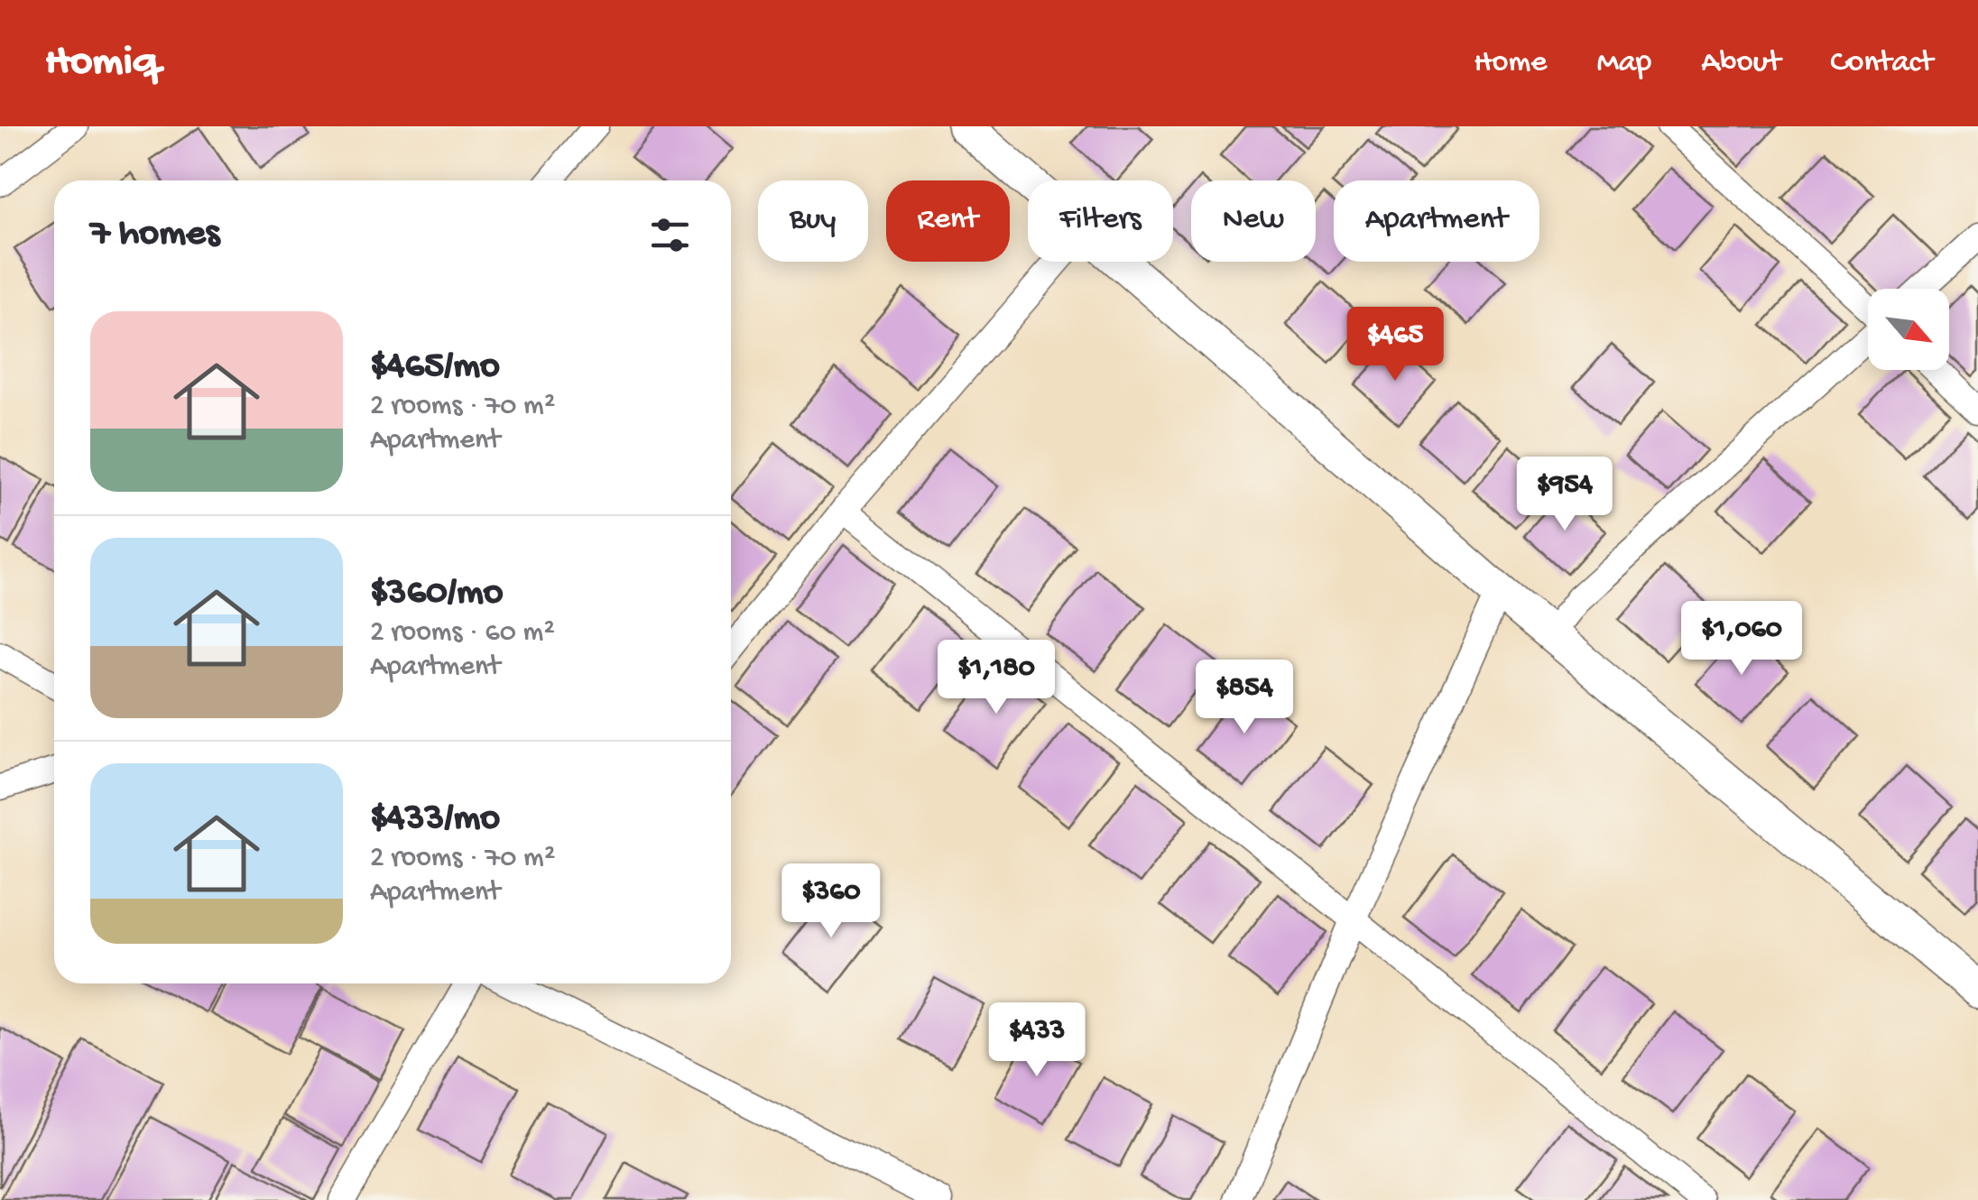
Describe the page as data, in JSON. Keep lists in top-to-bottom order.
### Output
{
  "north": "bottom right",
  "page": {
    "header": "Homiq",
    "nav": [
      "Home",
      "Map",
      "About",
      "Contact"
    ],
    "chip": [
      "Buy",
      "Rent",
      "Filters",
      "New",
      "Apartment"
    ],
    "heading": "7 homes",
    "list": [
      {
        "name": "$465/mo",
        "note": "2 rooms · 70 m² · Apartment"
      },
      {
        "name": "$360/mo",
        "note": "2 rooms · 60 m² · Apartment"
      },
      {
        "name": "$433/mo",
        "note": "2 rooms · 70 m² · Apartment"
      }
    ],
    "price": [
      "$465",
      "$954",
      "$1,060",
      "$1,180",
      "$854",
      "$360",
      "$433"
    ]
  }
}
